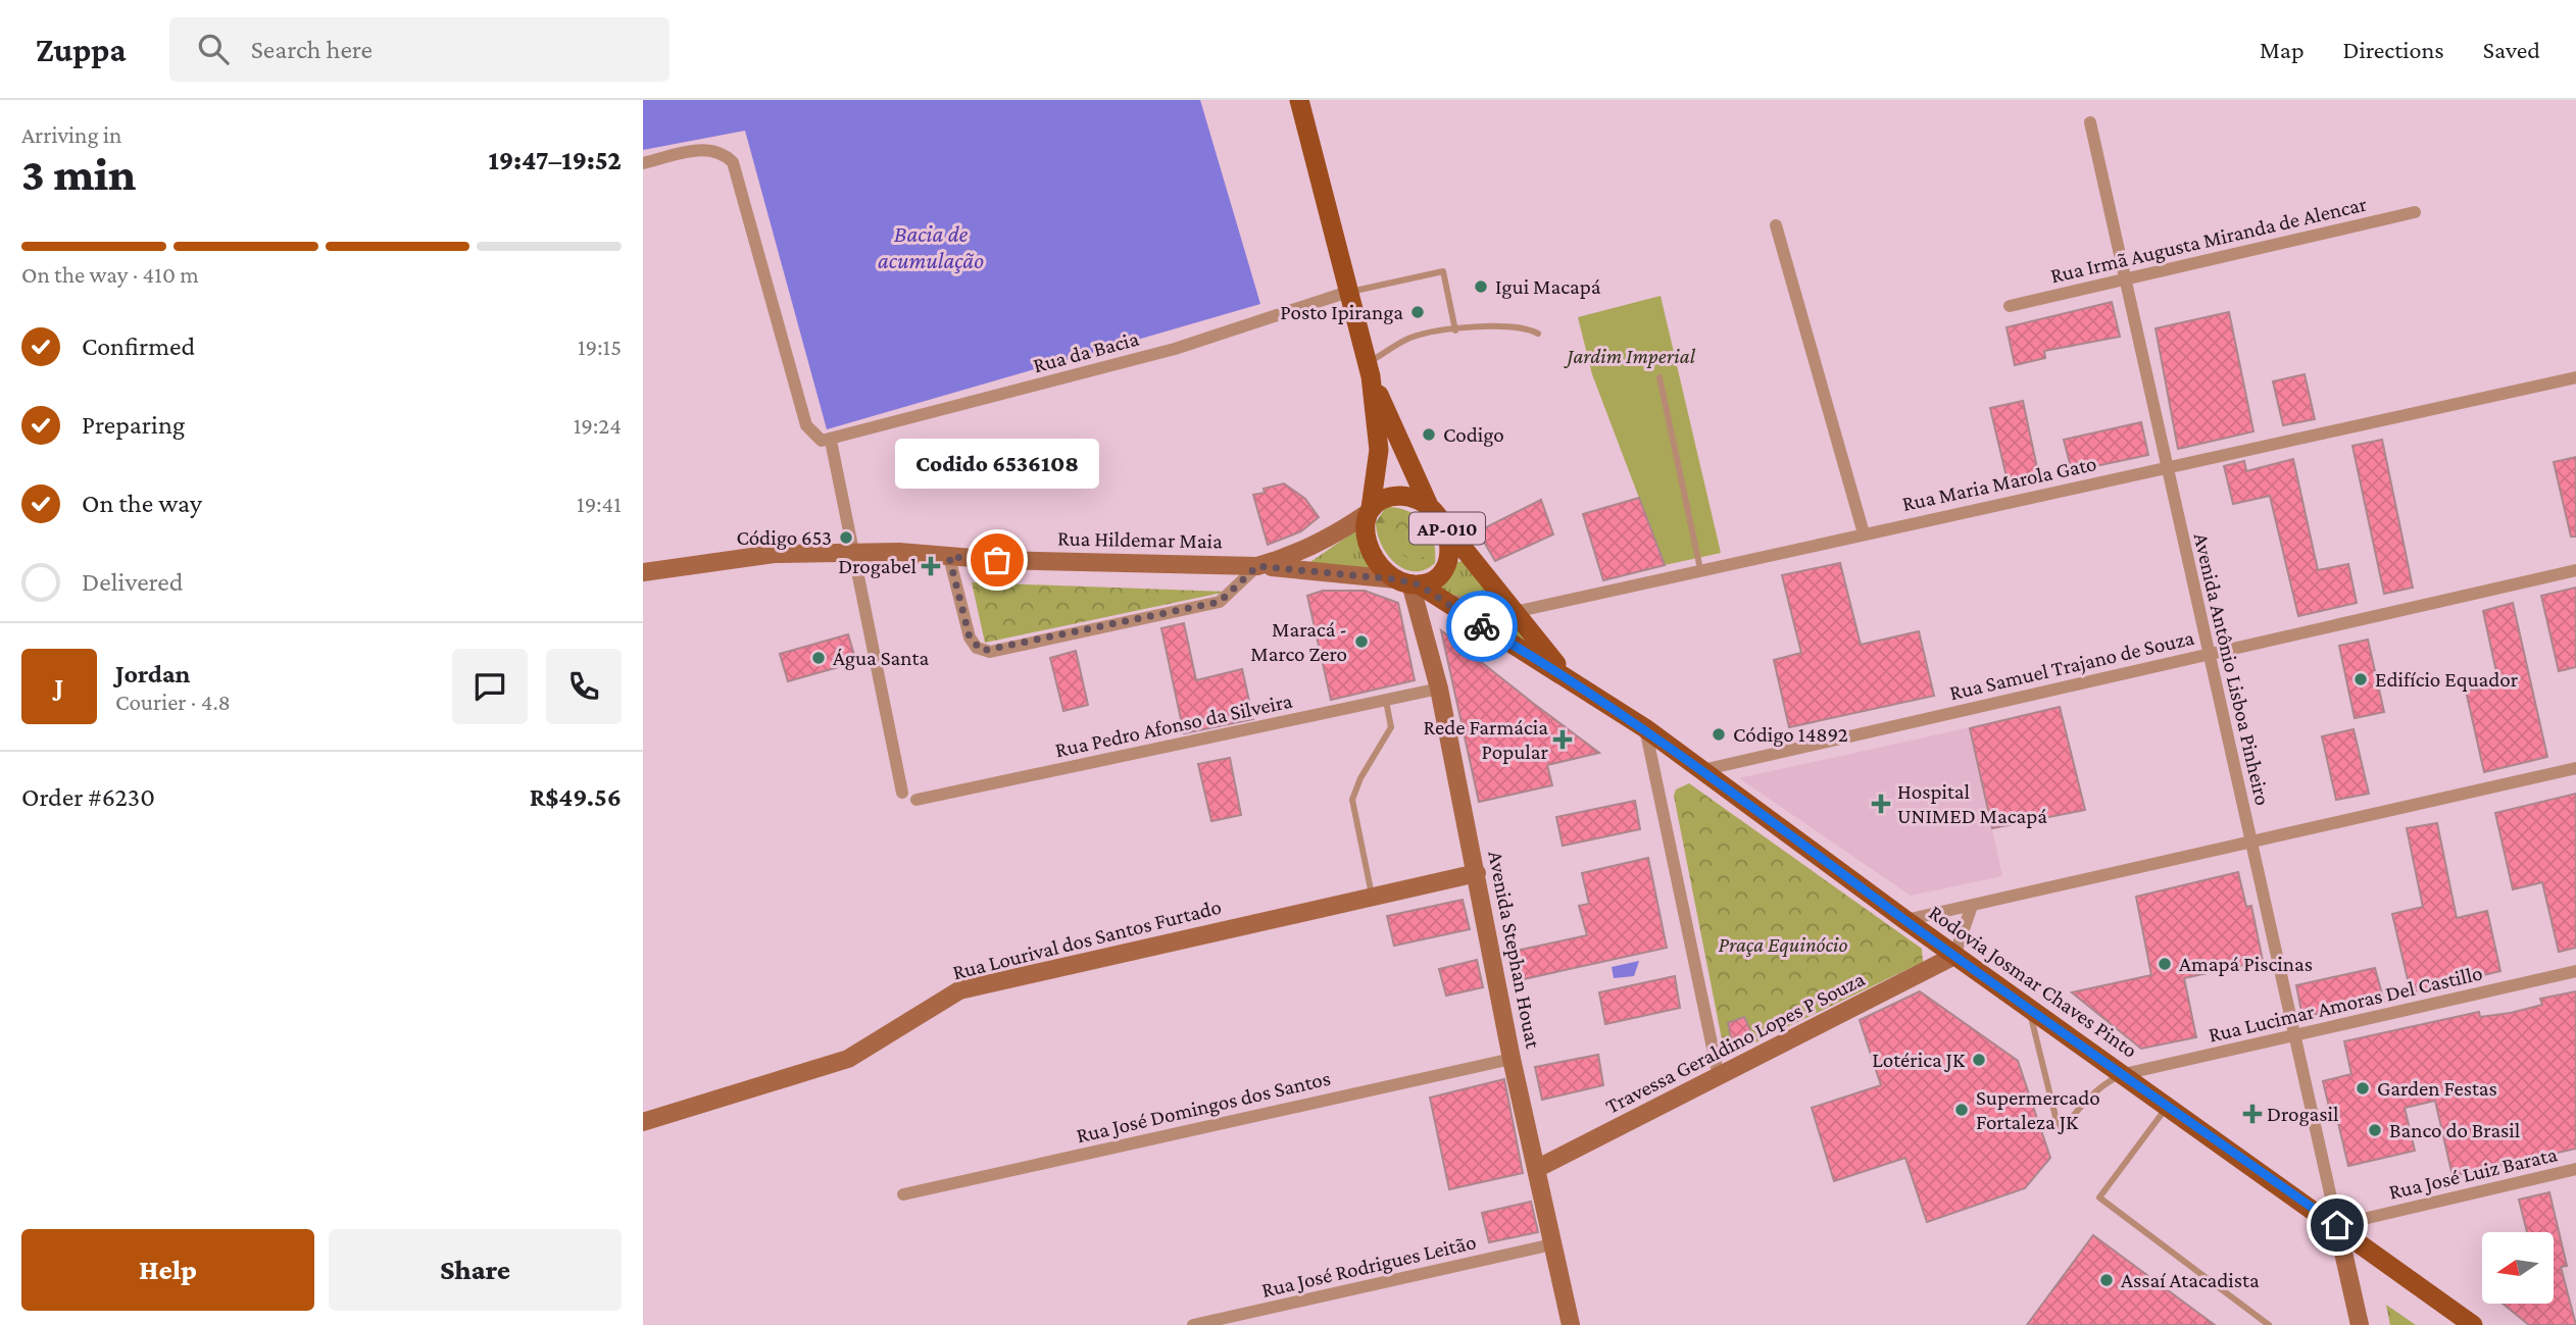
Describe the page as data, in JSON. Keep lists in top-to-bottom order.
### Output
{
  "streets": {
    "main road": [
      "AP-010",
      "Rua Hildemar Maia",
      "Rua Lourival dos Santos Furtado",
      "Avenida Stephan Houat",
      "Rodovia Josmar Chaves Pinto",
      "Travessa Geraldino Lopes P Souza"
    ],
    "street": [
      "Rua Irmã Augusta Miranda de Alencar",
      "Rua da Bacia",
      "Rua Maria Marola Gato",
      "Rua Samuel Trajano de Souza",
      "Avenida Antônio Lisboa Pinheiro",
      "Rua Pedro Afonso da Silveira",
      "Rua Lucimar Amoras Del Castillo",
      "Rua José Domingos dos Santos",
      "Rua José Luiz Barata",
      "Rua José Rodrigues Leitão"
    ]
  },
  "crossings": [
    ["Rua Irmã Augusta Miranda de Alencar", "Avenida Antônio Lisboa Pinheiro"],
    ["Rua da Bacia", "AP-010"],
    ["Rua Maria Marola Gato", "AP-010"],
    ["Rua Maria Marola Gato", "Rua Hildemar Maia"],
    ["Rua Maria Marola Gato", "Avenida Antônio Lisboa Pinheiro"],
    ["Rua Maria Marola Gato", "Avenida Stephan Houat"],
    ["Rua Maria Marola Gato", "Rodovia Josmar Chaves Pinto"],
    ["AP-010", "Rua Hildemar Maia"],
    ["AP-010", "Avenida Stephan Houat"],
    ["AP-010", "Rodovia Josmar Chaves Pinto"],
    ["Rua Hildemar Maia", "Avenida Stephan Houat"],
    ["Rua Hildemar Maia", "Rodovia Josmar Chaves Pinto"],
    ["Rua Samuel Trajano de Souza", "Avenida Antônio Lisboa Pinheiro"],
    ["Rua Samuel Trajano de Souza", "Rodovia Josmar Chaves Pinto"],
    ["Avenida Antônio Lisboa Pinheiro", "Rodovia Josmar Chaves Pinto"],
    ["Avenida Antônio Lisboa Pinheiro", "Rua Lucimar Amoras Del Castillo"],
    ["Avenida Antônio Lisboa Pinheiro", "Rua José Luiz Barata"],
    ["Rua Pedro Afonso da Silveira", "Avenida Stephan Houat"],
    ["Rua Lourival dos Santos Furtado", "Avenida Stephan Houat"],
    ["Avenida Stephan Houat", "Rodovia Josmar Chaves Pinto"],
    ["Avenida Stephan Houat", "Travessa Geraldino Lopes P Souza"],
    ["Avenida Stephan Houat", "Rua José Domingos dos Santos"],
    ["Avenida Stephan Houat", "Rua José Rodrigues Leitão"],
    ["Rodovia Josmar Chaves Pinto", "Rua Lucimar Amoras Del Castillo"],
    ["Rodovia Josmar Chaves Pinto", "Travessa Geraldino Lopes P Souza"],
    ["Rodovia Josmar Chaves Pinto", "Rua José Luiz Barata"]
  ],
  "water": ["Bacia de acumulação"],
  "parks": ["Jardim Imperial", "Praça Equinócio"],
  "places": {
    "other": [
      "Igui Macapá",
      "Posto Ipiranga",
      "Codigo",
      "Código 653",
      "Codido 6536108",
      "Maracá - Marco Zero",
      "Água Santa",
      "Edifício Equador",
      "Código 14892",
      "Amapá Piscinas",
      "Lotérica JK",
      "Garden Festas",
      "Supermercado Fortaleza JK",
      "Banco do Brasil",
      "Assaí Atacadista"
    ],
    "health": [
      "Drogabel",
      "Rede Farmácia Popular",
      "Hospital UNIMED Macapá",
      "Drogasil"
    ]
  },
  "north": "left",
  "page": {
    "header": "Zuppa",
    "search": "Search here",
    "nav": ["Map", "Directions", "Saved"],
    "heading": ["3 min", "Arriving in", "19:47–19:52"],
    "panel": [
      "Jordan",
      "Courier · 4.8",
      "Order #6230",
      "R$49.56"
    ],
    "bar": "On the way · 410 m",
    "list": [
      ["Confirmed", "19:15"],
      ["Preparing", "19:24"],
      ["On the way", "19:41"],
      "Delivered"
    ],
    "bubble": "Codido 6536108",
    "round": "J",
    "buttons": ["Help", "Share"]
  }
}
